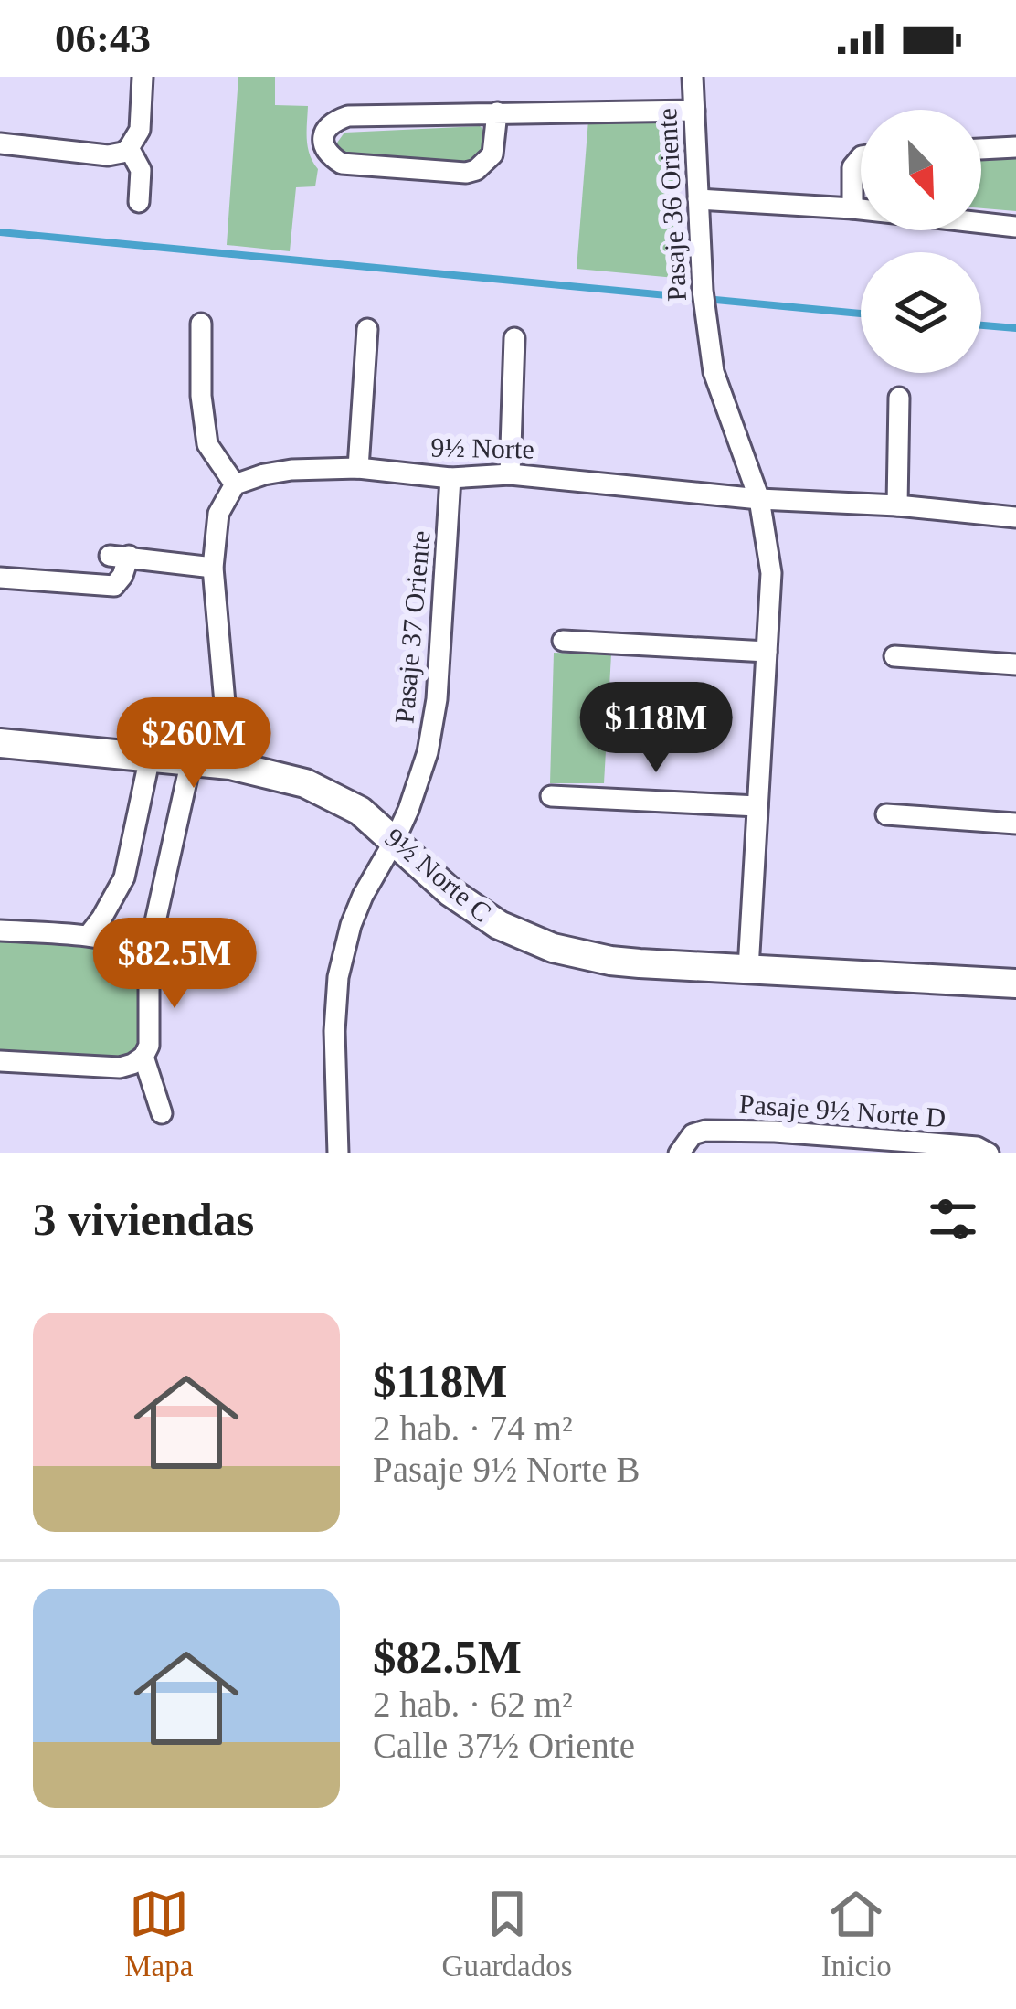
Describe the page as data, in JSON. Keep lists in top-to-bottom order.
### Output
{
  "streets": {
    "street": [
      "Pasaje 36 Oriente",
      "9½ Norte",
      "Pasaje 37 Oriente",
      "9½ Norte C",
      "Pasaje 9½ Norte D"
    ]
  },
  "crossings": [
    ["Pasaje 36 Oriente", "9½ Norte"],
    ["Pasaje 36 Oriente", "9½ Norte C"],
    ["9½ Norte", "Pasaje 37 Oriente"],
    ["Pasaje 37 Oriente", "9½ Norte C"]
  ],
  "north": "bottom right",
  "page": {
    "status": "06:43",
    "price": ["$118M", "$260M", "$82.5M"],
    "heading": "3 viviendas",
    "list": [
      {
        "name": "$118M",
        "note": "2 hab. · 74 m² · Pasaje 9½ Norte B"
      },
      {
        "name": "$82.5M",
        "note": "2 hab. · 62 m² · Calle 37½ Oriente"
      }
    ],
    "tabs": ["Mapa", "Guardados", "Inicio"]
  }
}
